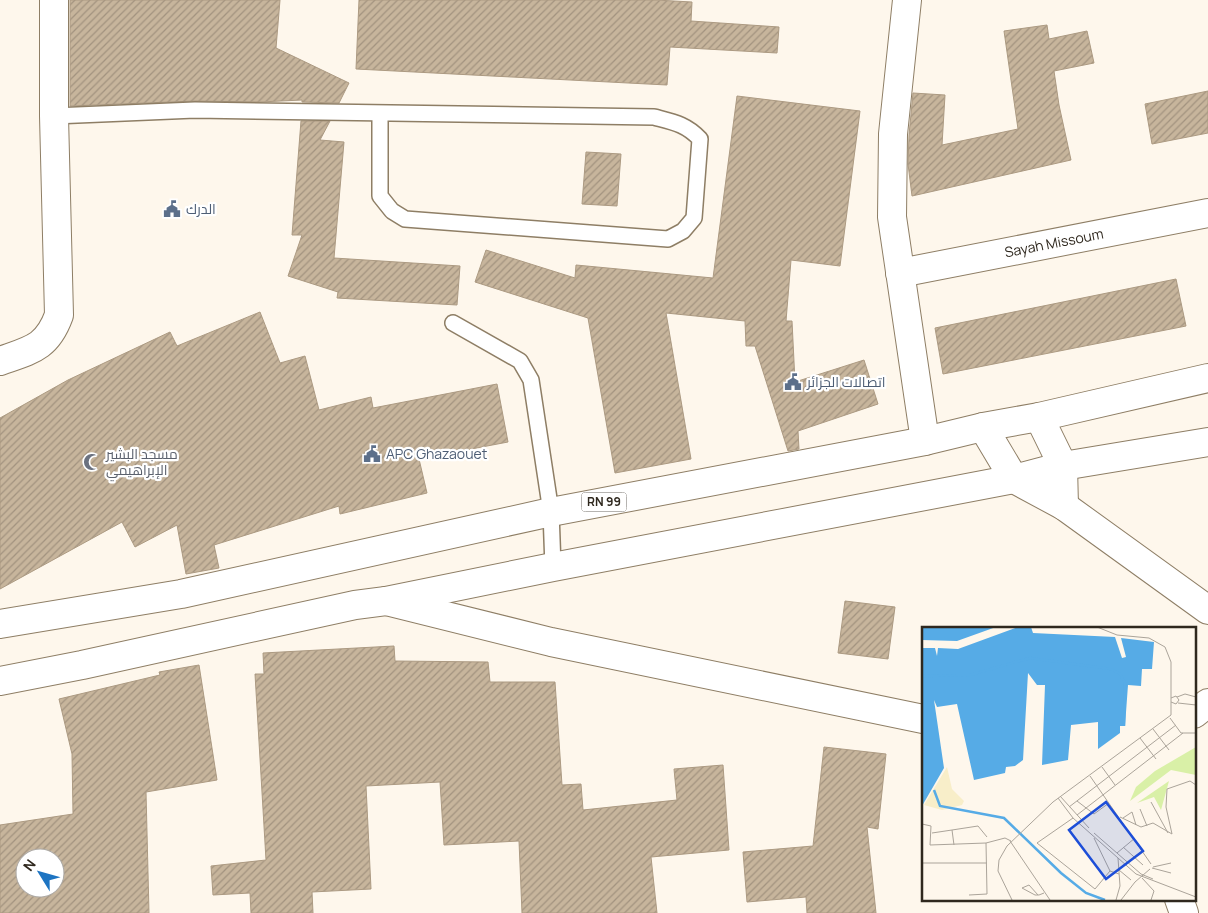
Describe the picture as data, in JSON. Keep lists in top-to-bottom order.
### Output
{
  "streets": {
    "main road": ["Sayah Missoum", "RN 99"]
  },
  "places": {
    "public building": ["الدرك", "اتصالات الجزائر", "APC Ghazaouet"],
    "mosque": ["مسجد البشير الإبراهيمي"]
  },
  "north": "top left"
}
